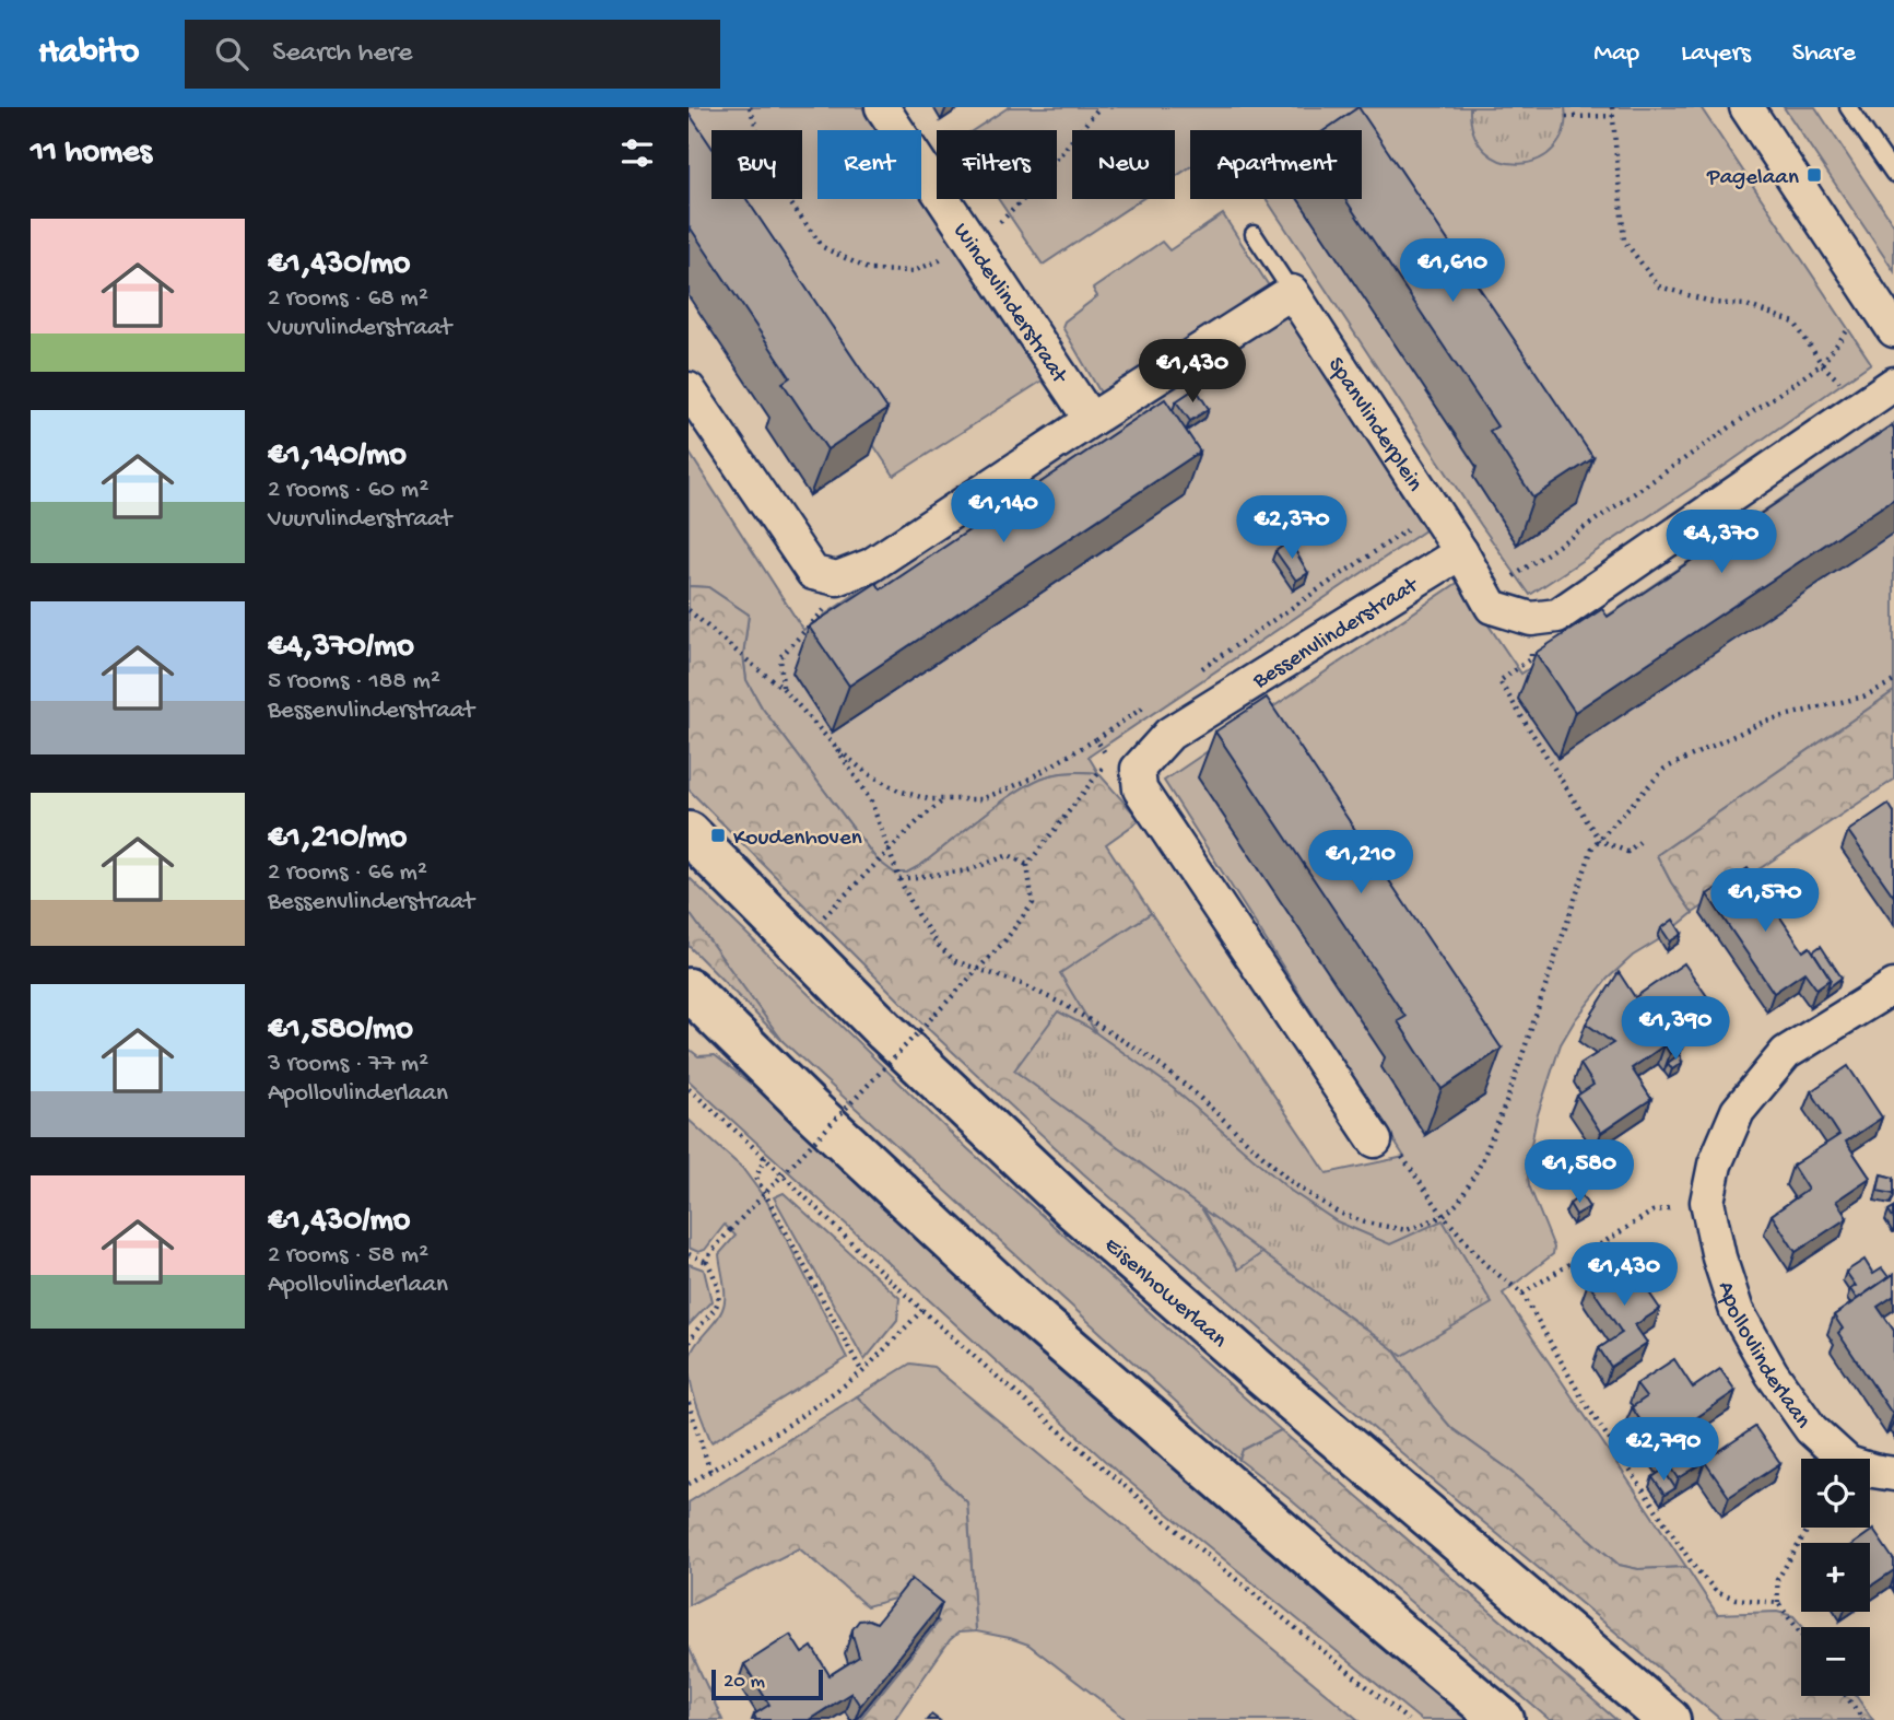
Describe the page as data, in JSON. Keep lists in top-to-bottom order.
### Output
{
  "streets": {
    "main road": ["Eisenhowerlaan"],
    "street": [
      "Windevlinderstraat",
      "Spanvlinderplein",
      "Bessenvlinderstraat",
      "Apollovlinderlaan"
    ]
  },
  "crossings": [
    ["Spanvlinderplein", "Bessenvlinderstraat"]
  ],
  "places": {
    "transit": ["Pagelaan", "Koudenhoven"]
  },
  "scale_bar": "20 m",
  "page": {
    "header": "Habito",
    "search": "Search here",
    "nav": ["Map", "Layers", "Share"],
    "heading": "11 homes",
    "chip": [
      "Buy",
      "Rent",
      "Filters",
      "New",
      "Apartment"
    ],
    "list": [
      {
        "name": "€1,430/mo",
        "note": "2 rooms · 68 m² · Vuurvlinderstraat"
      },
      {
        "name": "€1,140/mo",
        "note": "2 rooms · 60 m² · Vuurvlinderstraat"
      },
      {
        "name": "€4,370/mo",
        "note": "5 rooms · 188 m² · Bessenvlinderstraat"
      },
      {
        "name": "€1,210/mo",
        "note": "2 rooms · 66 m² · Bessenvlinderstraat"
      },
      {
        "name": "€1,580/mo",
        "note": "3 rooms · 77 m² · Apollovlinderlaan"
      },
      {
        "name": "€1,430/mo",
        "note": "2 rooms · 58 m² · Apollovlinderlaan"
      }
    ],
    "price": [
      "€1,610",
      "€1,430",
      "€1,140",
      "€2,370",
      "€4,370",
      "€1,210",
      "€1,570",
      "€1,390",
      "€1,580",
      "€1,430",
      "€2,790"
    ],
    "map_buttons": ["+", "−"],
    "scale": "20 m"
  }
}
